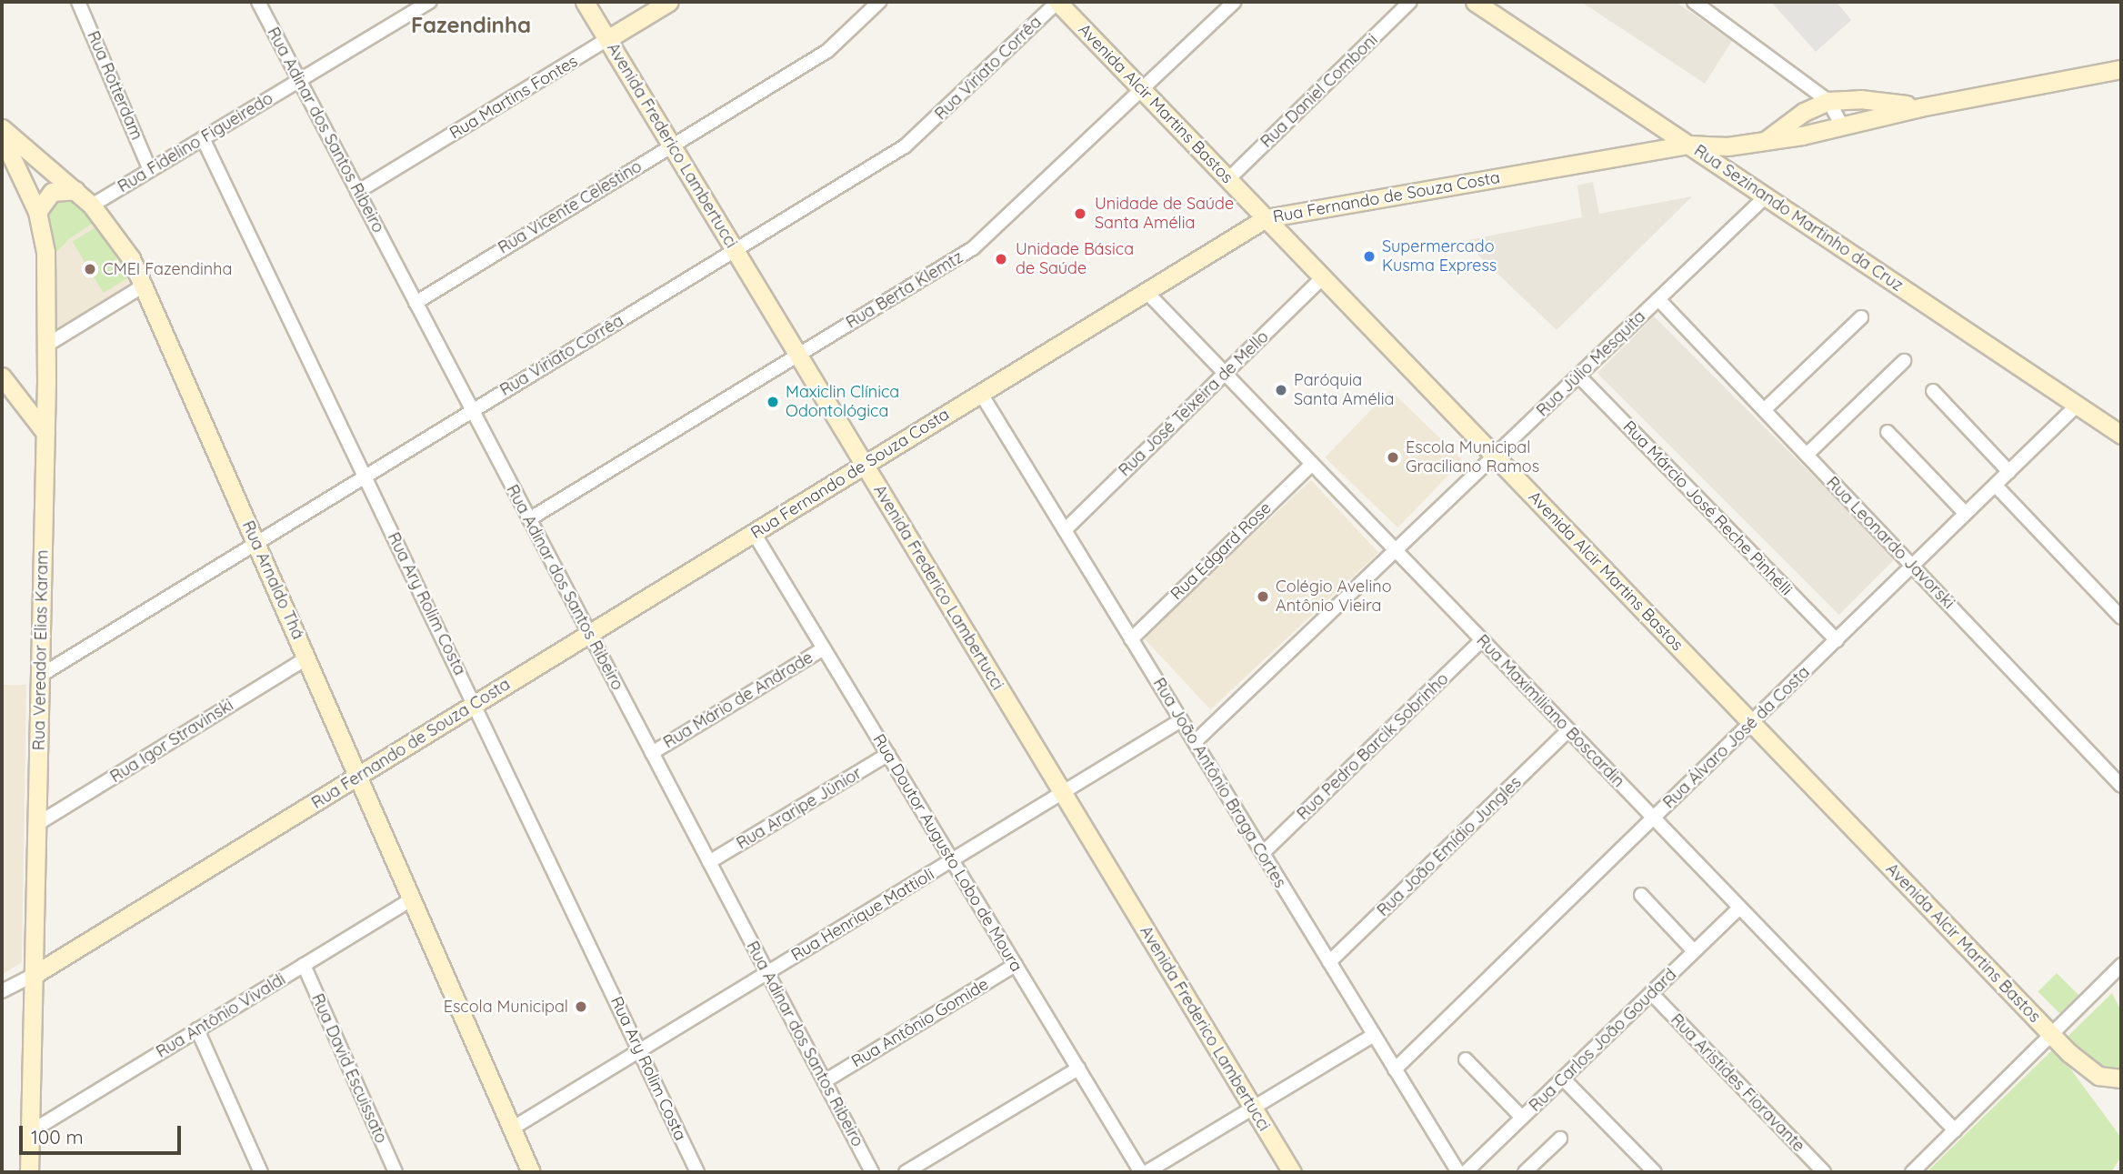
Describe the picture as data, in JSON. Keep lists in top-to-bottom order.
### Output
{
  "streets": {
    "street": [
      "Rua Viriato Corrêa",
      "Rua Rotterdam",
      "Rua Daniel Comboni",
      "Rua Martins Fontes",
      "Avenida Alcir Martins Bastos",
      "Rua Adinar dos Santos Ribeiro",
      "Rua Fidelino Figueiredo",
      "Avenida Frederico Lambertucci",
      "Rua Fernando de Souza Costa",
      "Rua Vicente Celestino",
      "Rua Sezinando Martinho da Cruz",
      "Rua Berta Klemtz",
      "Rua Júlio Mesquita",
      "Rua José Teixeira de Mello",
      "Rua Márcio José Reche Pinhélli",
      "Rua Leonardo Javorski",
      "Rua Edgard Rose",
      "Rua Arnaldo Thá",
      "Rua Ary Rolim Costa",
      "Rua Vereador Elias Karam",
      "Rua Mário de Andrade",
      "Rua Maximiliano Boscardin",
      "Rua Álvaro José da Costa",
      "Rua Igor Stravinski",
      "Rua Pedro Barcik Sobrinho",
      "Rua João Antônio Braga Cortes",
      "Rua Araripe Júnior",
      "Rua João Emídio Jungles",
      "Rua Doutor Augusto Lobo de Moura",
      "Rua Henrique Mattioli",
      "Rua Antônio Vivaldi",
      "Rua Antônio Gomide",
      "Rua Carlos João Goudard",
      "Rua David Escuissato",
      "Rua Aristides Fioravante"
    ]
  },
  "crossings": [
    ["Rua Viriato Corrêa", "Avenida Alcir Martins Bastos"],
    ["Rua Viriato Corrêa", "Rua Adinar dos Santos Ribeiro"],
    ["Rua Viriato Corrêa", "Avenida Frederico Lambertucci"],
    ["Rua Viriato Corrêa", "Rua Arnaldo Thá"],
    ["Rua Viriato Corrêa", "Rua Ary Rolim Costa"],
    ["Rua Viriato Corrêa", "Rua Vereador Elias Karam"],
    ["Rua Rotterdam", "Rua Fidelino Figueiredo"],
    ["Rua Daniel Comboni", "Avenida Alcir Martins Bastos"],
    ["Rua Martins Fontes", "Rua Adinar dos Santos Ribeiro"],
    ["Rua Martins Fontes", "Avenida Frederico Lambertucci"],
    ["Avenida Alcir Martins Bastos", "Rua Fernando de Souza Costa"],
    ["Avenida Alcir Martins Bastos", "Rua Berta Klemtz"],
    ["Avenida Alcir Martins Bastos", "Rua Júlio Mesquita"],
    ["Avenida Alcir Martins Bastos", "Rua José Teixeira de Mello"],
    ["Avenida Alcir Martins Bastos", "Rua Álvaro José da Costa"],
    ["Rua Adinar dos Santos Ribeiro", "Rua Fidelino Figueiredo"],
    ["Rua Adinar dos Santos Ribeiro", "Rua Fernando de Souza Costa"],
    ["Rua Adinar dos Santos Ribeiro", "Rua Vicente Celestino"],
    ["Rua Adinar dos Santos Ribeiro", "Rua Berta Klemtz"],
    ["Rua Adinar dos Santos Ribeiro", "Rua Mário de Andrade"],
    ["Rua Adinar dos Santos Ribeiro", "Rua Araripe Júnior"],
    ["Rua Adinar dos Santos Ribeiro", "Rua Henrique Mattioli"],
    ["Rua Adinar dos Santos Ribeiro", "Rua Antônio Gomide"],
    ["Rua Fidelino Figueiredo", "Rua Arnaldo Thá"],
    ["Rua Fidelino Figueiredo", "Rua Ary Rolim Costa"],
    ["Avenida Frederico Lambertucci", "Rua Fernando de Souza Costa"],
    ["Avenida Frederico Lambertucci", "Rua Vicente Celestino"],
    ["Avenida Frederico Lambertucci", "Rua Berta Klemtz"],
    ["Avenida Frederico Lambertucci", "Rua Henrique Mattioli"],
    ["Rua Fernando de Souza Costa", "Rua Sezinando Martinho da Cruz"],
    ["Rua Fernando de Souza Costa", "Rua Arnaldo Thá"],
    ["Rua Fernando de Souza Costa", "Rua Ary Rolim Costa"],
    ["Rua Fernando de Souza Costa", "Rua Vereador Elias Karam"],
    ["Rua Fernando de Souza Costa", "Rua Maximiliano Boscardin"],
    ["Rua Fernando de Souza Costa", "Rua João Antônio Braga Cortes"],
    ["Rua Fernando de Souza Costa", "Rua Doutor Augusto Lobo de Moura"],
    ["Rua Sezinando Martinho da Cruz", "Rua Júlio Mesquita"],
    ["Rua Sezinando Martinho da Cruz", "Rua Álvaro José da Costa"],
    ["Rua Júlio Mesquita", "Rua Márcio José Reche Pinhélli"],
    ["Rua Júlio Mesquita", "Rua Leonardo Javorski"],
    ["Rua Júlio Mesquita", "Rua Maximiliano Boscardin"],
    ["Rua Júlio Mesquita", "Rua João Antônio Braga Cortes"],
    ["Rua José Teixeira de Mello", "Rua Maximiliano Boscardin"],
    ["Rua José Teixeira de Mello", "Rua João Antônio Braga Cortes"],
    ["Rua Márcio José Reche Pinhélli", "Rua Álvaro José da Costa"],
    ["Rua Leonardo Javorski", "Rua Álvaro José da Costa"],
    ["Rua Edgard Rose", "Rua Maximiliano Boscardin"],
    ["Rua Edgard Rose", "Rua João Antônio Braga Cortes"],
    ["Rua Arnaldo Thá", "Rua Igor Stravinski"],
    ["Rua Arnaldo Thá", "Rua Henrique Mattioli"],
    ["Rua Arnaldo Thá", "Rua Antônio Vivaldi"],
    ["Rua Ary Rolim Costa", "Rua Henrique Mattioli"],
    ["Rua Vereador Elias Karam", "Rua Igor Stravinski"],
    ["Rua Vereador Elias Karam", "Rua Antônio Vivaldi"],
    ["Rua Mário de Andrade", "Rua Doutor Augusto Lobo de Moura"],
    ["Rua Maximiliano Boscardin", "Rua Álvaro José da Costa"],
    ["Rua Maximiliano Boscardin", "Rua Pedro Barcik Sobrinho"],
    ["Rua Maximiliano Boscardin", "Rua João Emídio Jungles"],
    ["Rua Maximiliano Boscardin", "Rua Carlos João Goudard"],
    ["Rua Álvaro José da Costa", "Rua João Antônio Braga Cortes"],
    ["Rua Pedro Barcik Sobrinho", "Rua João Antônio Braga Cortes"],
    ["Rua João Antônio Braga Cortes", "Rua João Emídio Jungles"],
    ["Rua João Antônio Braga Cortes", "Rua Henrique Mattioli"],
    ["Rua Araripe Júnior", "Rua Doutor Augusto Lobo de Moura"],
    ["Rua Doutor Augusto Lobo de Moura", "Rua Henrique Mattioli"],
    ["Rua Doutor Augusto Lobo de Moura", "Rua Antônio Gomide"],
    ["Rua Antônio Vivaldi", "Rua David Escuissato"],
    ["Rua Carlos João Goudard", "Rua Aristides Fioravante"]
  ],
  "districts": ["Fazendinha"],
  "places": [
    "Unidade de Saúde Santa Amélia",
    "Supermercado Kusma Express",
    "Unidade Básica de Saúde",
    "CMEI Fazendinha",
    "Paróquia Santa Amélia",
    "Maxiclin Clínica Odontológica",
    "Escola Municipal Graciliano Ramos",
    "Colégio Avelino Antônio Vieira",
    "Escola Municipal"
  ],
  "scale_bar": "100 m"
}
